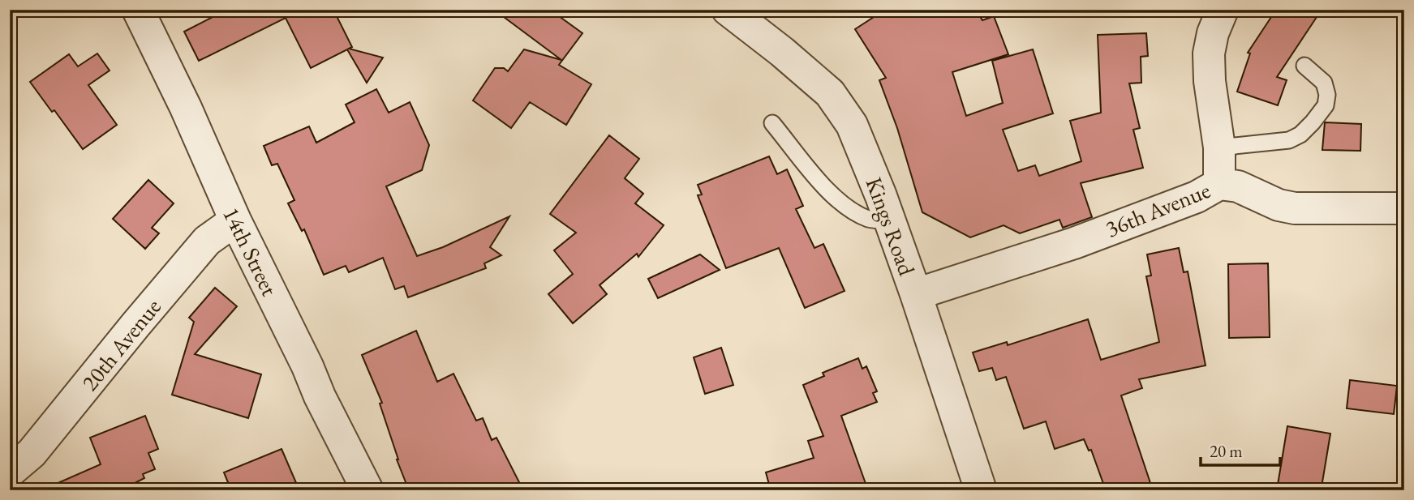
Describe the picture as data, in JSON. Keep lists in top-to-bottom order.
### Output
{
  "streets": {
    "street": [
      "36th Avenue",
      "Kings Road",
      "14th Street",
      "20th Avenue"
    ]
  },
  "crossings": [
    ["36th Avenue", "Kings Road"],
    ["14th Street", "20th Avenue"]
  ],
  "scale_bar": "20 m"
}
